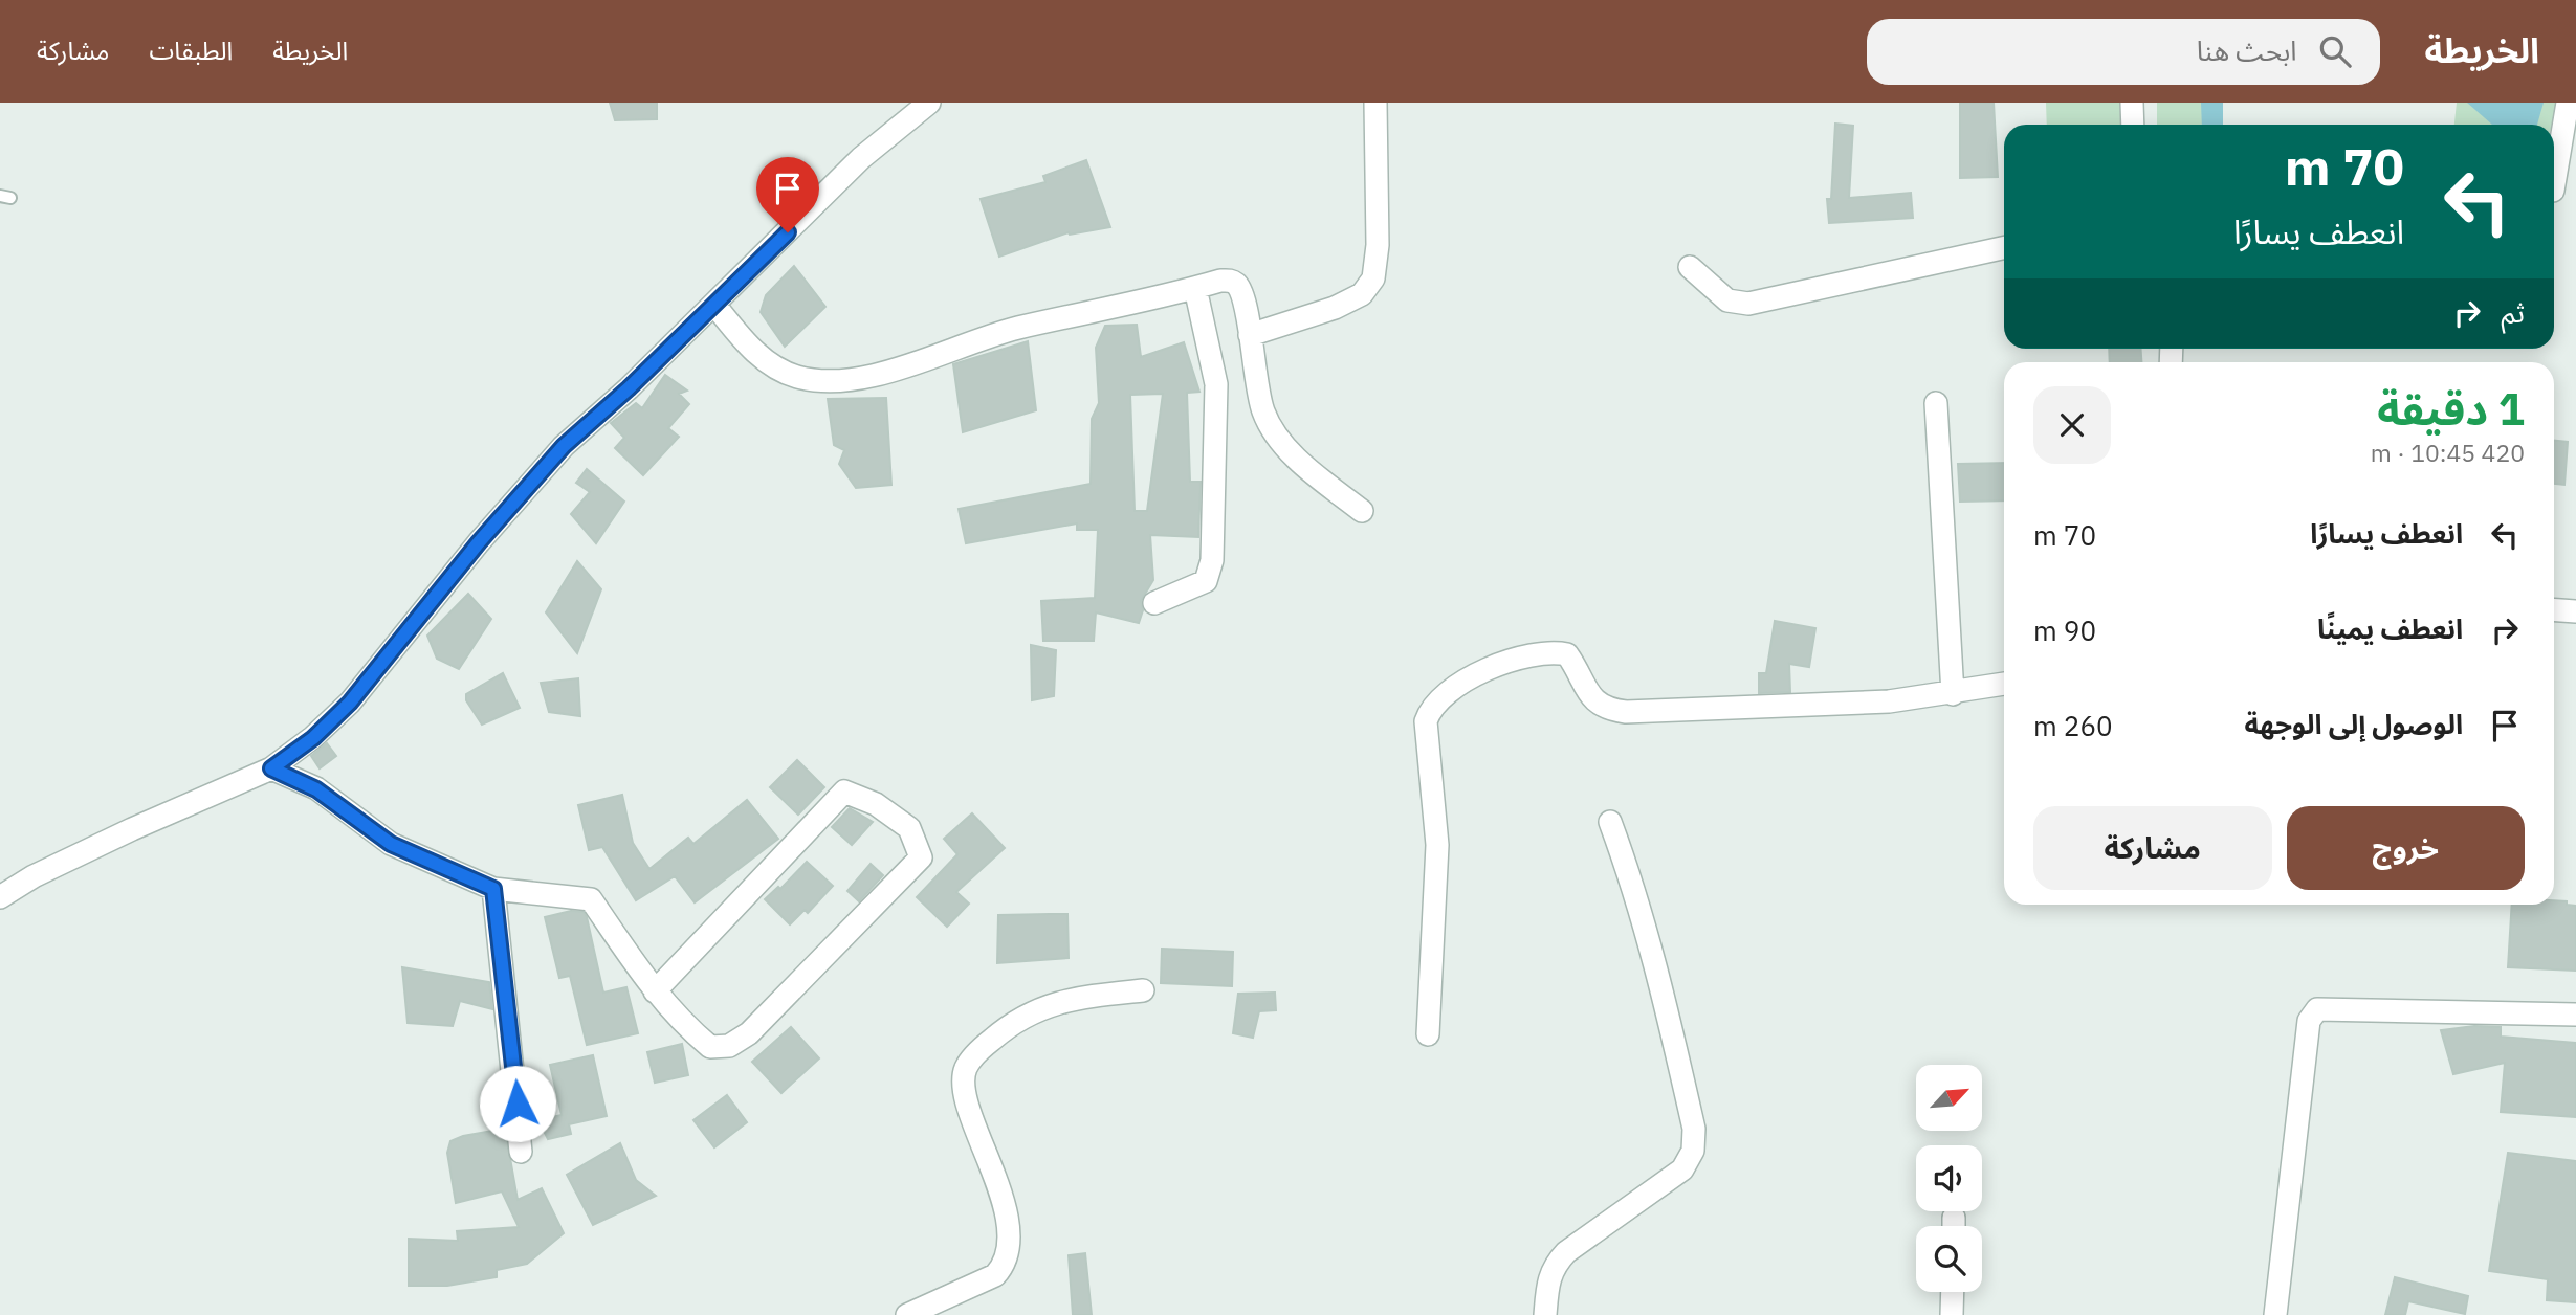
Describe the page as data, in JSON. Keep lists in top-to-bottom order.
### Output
{
  "north": "top right",
  "page": {
    "header": "الخريطة",
    "search": "ابحث هنا",
    "nav": ["الخريطة", "الطبقات", "مشاركة"],
    "turn": ["70 m", "انعطف يسارًا"],
    "then": "ثم",
    "heading": ["1 دقيقة", "420 m · 10:45"],
    "list": [
      {
        "name": "انعطف يسارًا",
        "value": "70 m"
      },
      {
        "name": "انعطف يمينًا",
        "value": "90 m"
      },
      {
        "name": "الوصول إلى الوجهة",
        "value": "260 m"
      }
    ],
    "buttons": ["خروج", "مشاركة"]
  }
}
